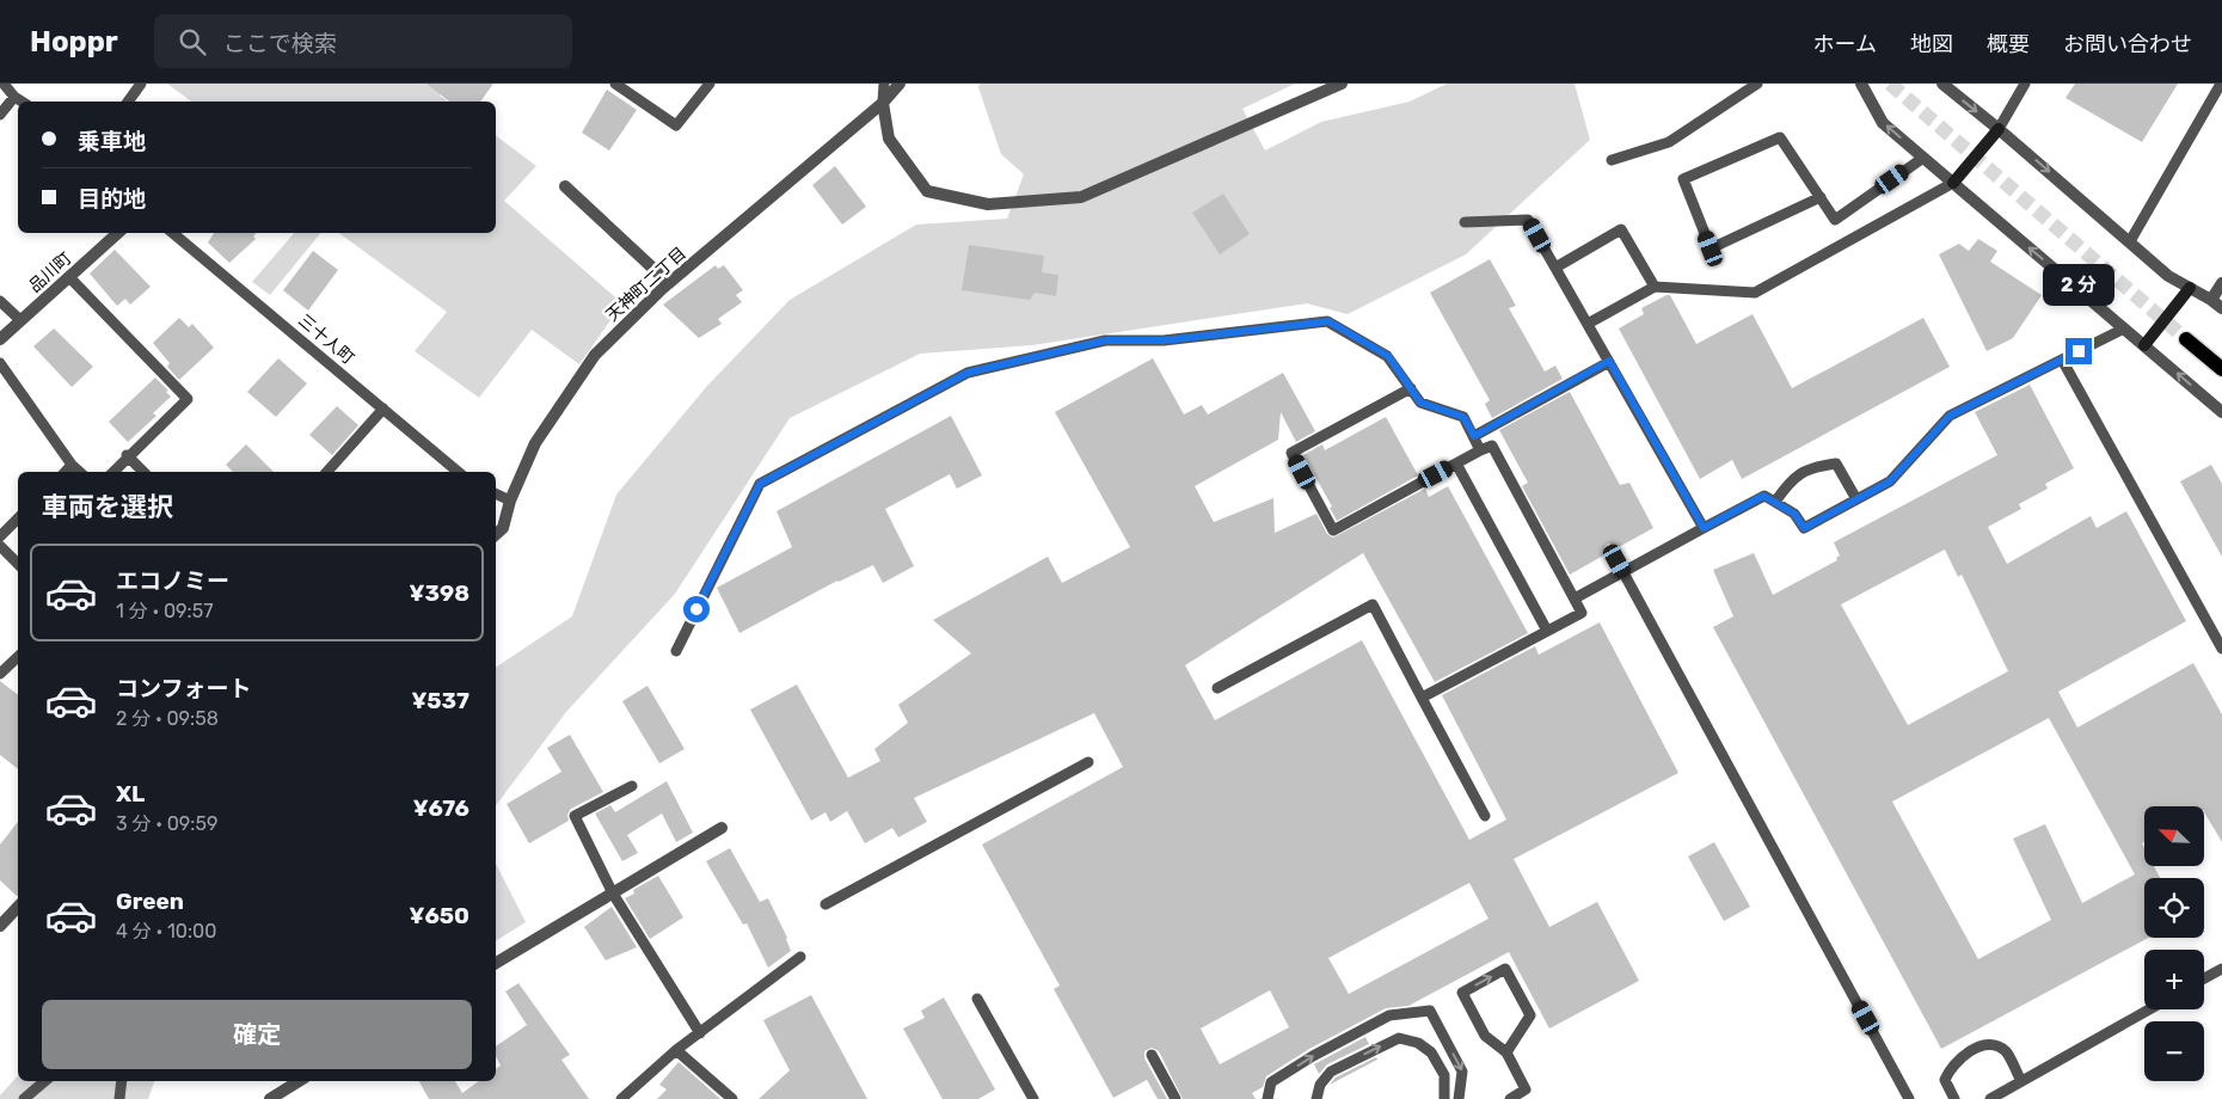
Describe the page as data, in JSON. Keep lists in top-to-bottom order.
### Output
{
  "streets": {
    "street": ["品川町", "天神町二丁目"],
    "lane": ["三十人町"]
  },
  "north": "top left",
  "page": {
    "header": "Hoppr",
    "search": "ここで検索",
    "nav": [
      "ホーム",
      "地図",
      "概要",
      "お問い合わせ"
    ],
    "banner": ["乗車地", "目的地"],
    "bubble": "2 分",
    "heading": "車両を選択",
    "list": [
      {
        "name": "エコノミー",
        "note": "1 分 · 09:57",
        "value": "¥398"
      },
      {
        "name": "コンフォート",
        "note": "2 分 · 09:58",
        "value": "¥537"
      },
      {
        "name": "XL",
        "note": "3 分 · 09:59",
        "value": "¥676"
      },
      {
        "name": "Green",
        "note": "4 分 · 10:00",
        "value": "¥650"
      }
    ],
    "map_buttons": ["+", "−"],
    "buttons": "確定"
  }
}
